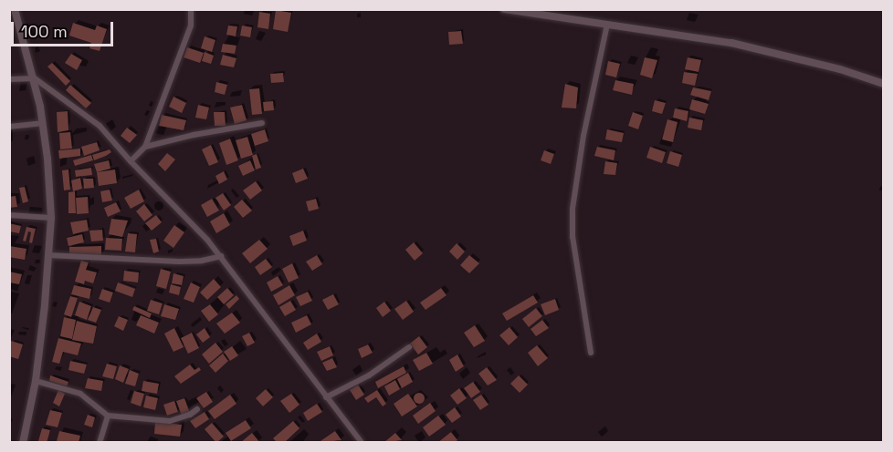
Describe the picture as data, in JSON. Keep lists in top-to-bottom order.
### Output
{
  "scale_bar": "100 m"
}
